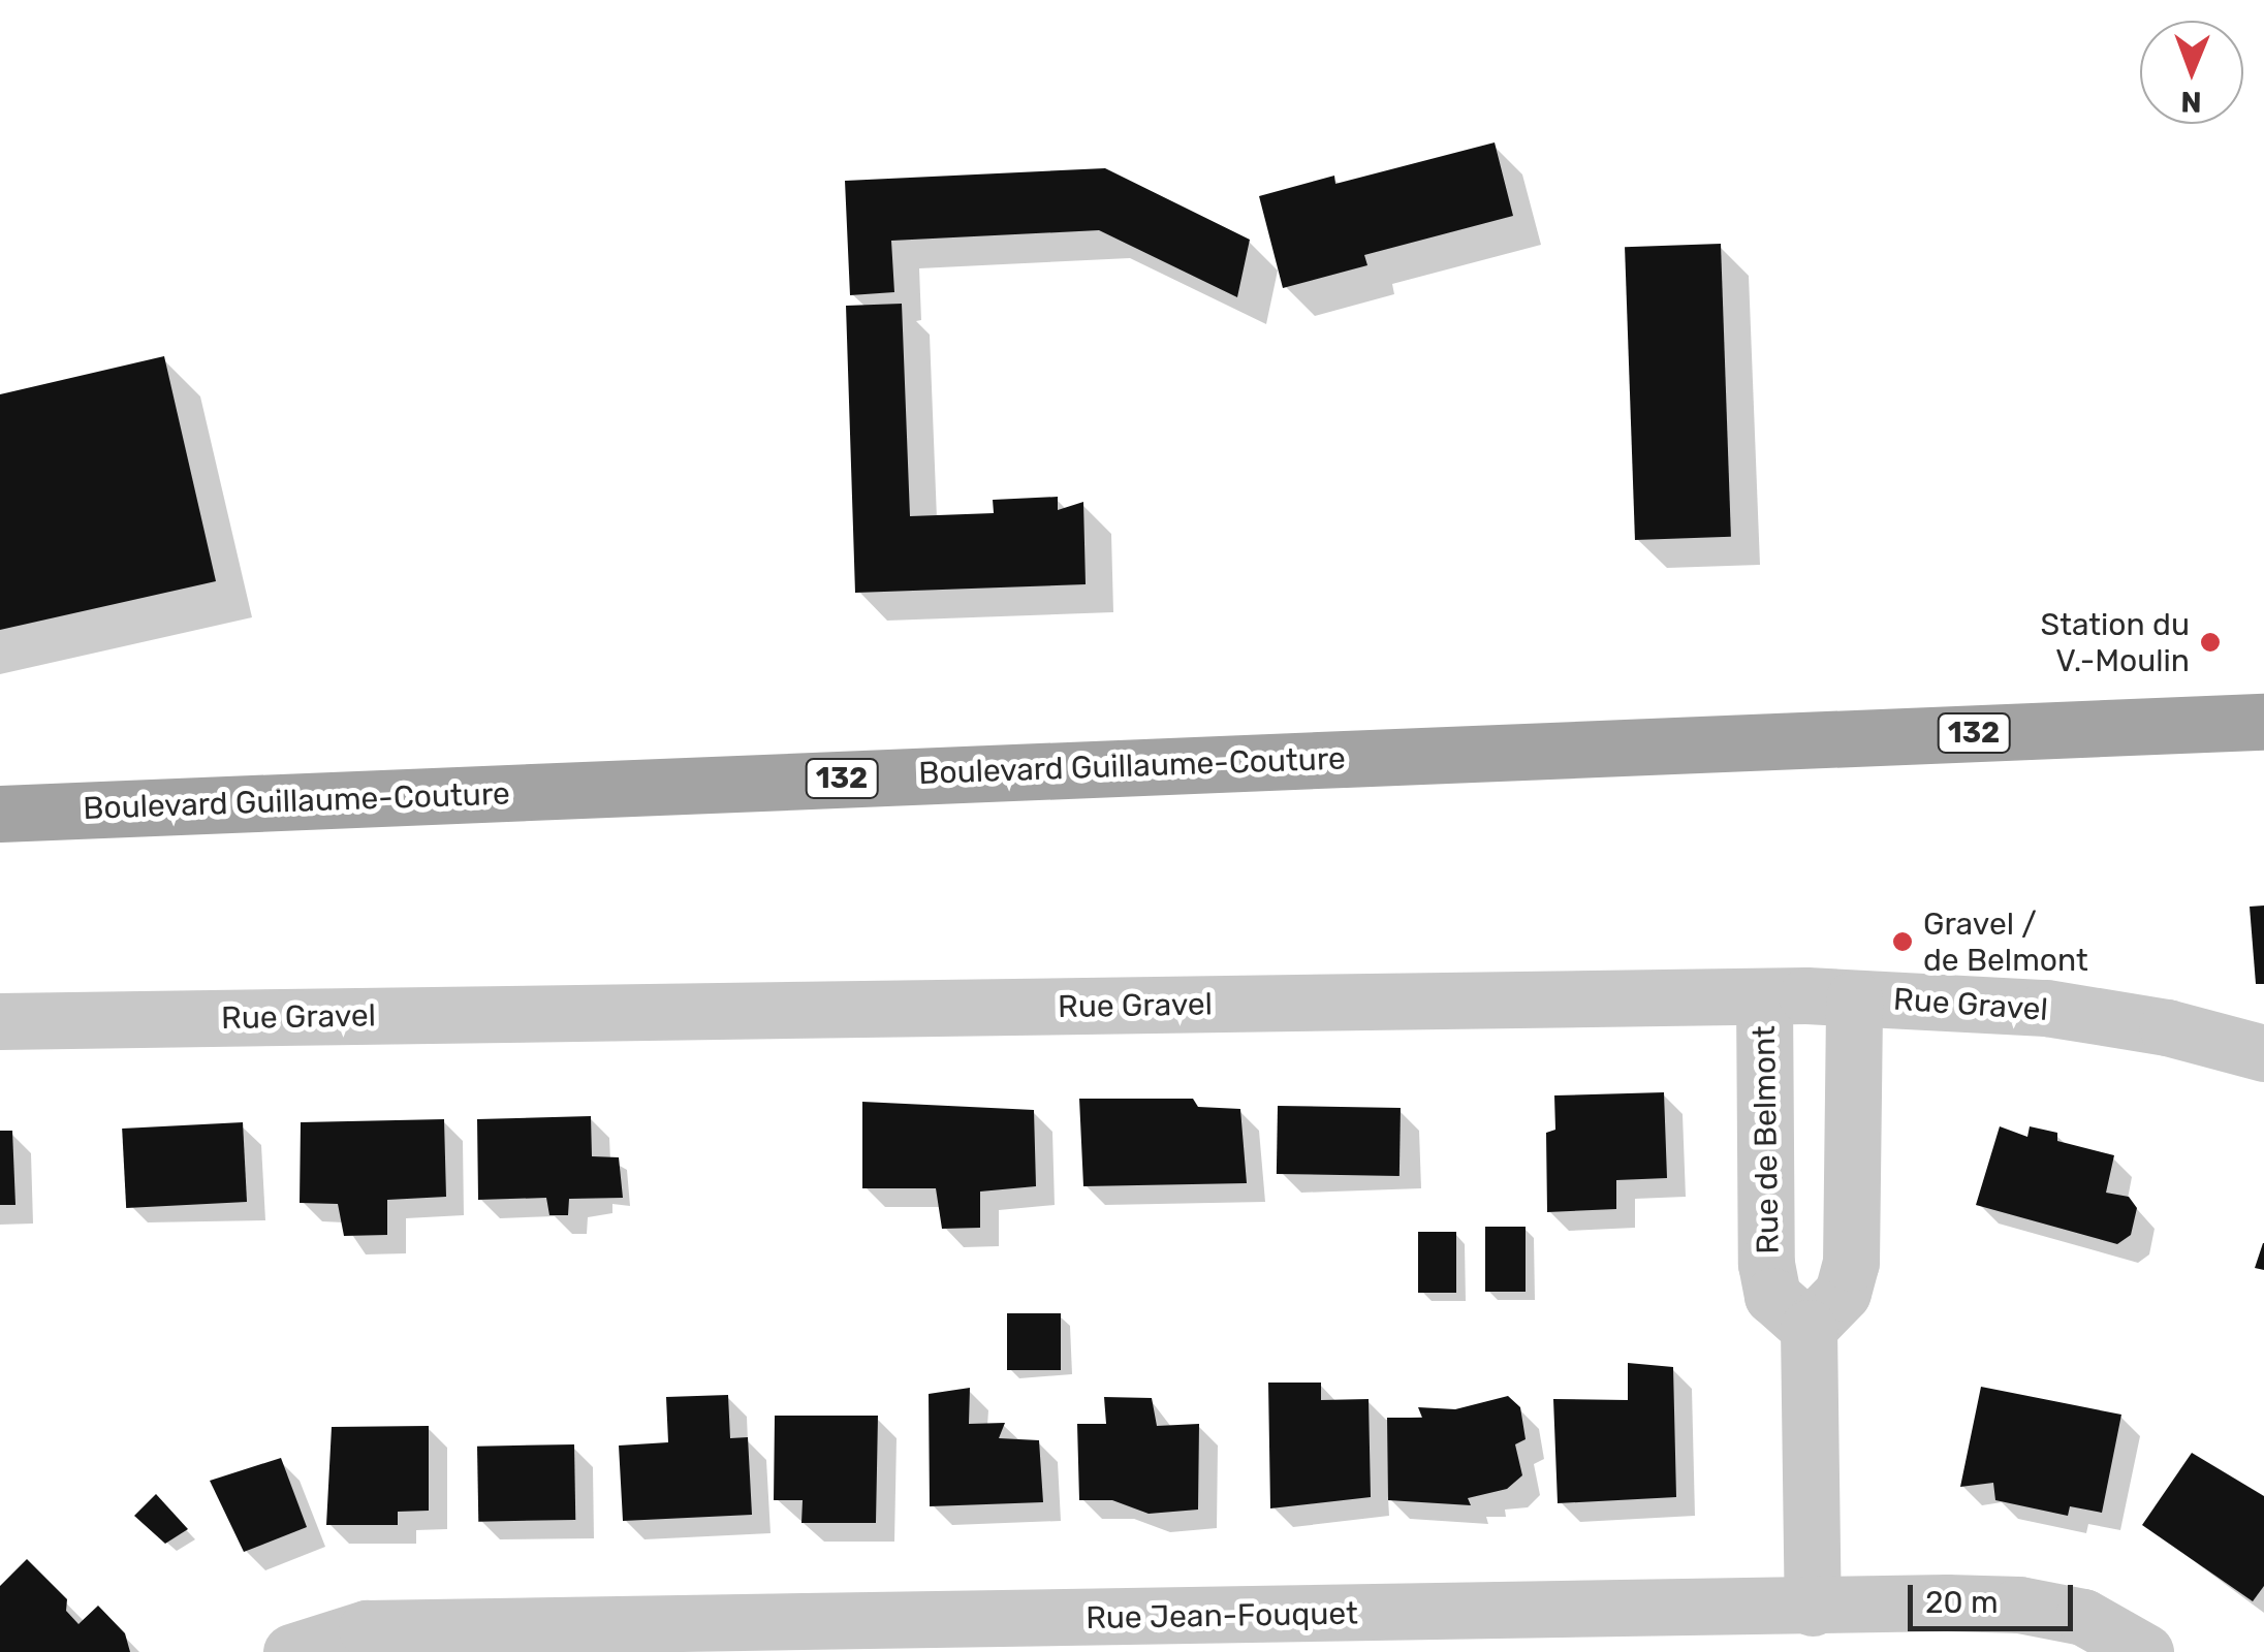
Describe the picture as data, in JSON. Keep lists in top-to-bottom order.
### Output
{
  "streets": {
    "main road": ["132", "Boulevard Guillaume-Couture"],
    "street": ["Rue Gravel", "Rue de Belmont", "Rue Jean-Fouquet"]
  },
  "crossings": [
    ["Rue Gravel", "Rue de Belmont"]
  ],
  "places": ["Station du V.-Moulin", "Gravel / de Belmont"],
  "scale_bar": "20 m",
  "north": "bottom"
}
